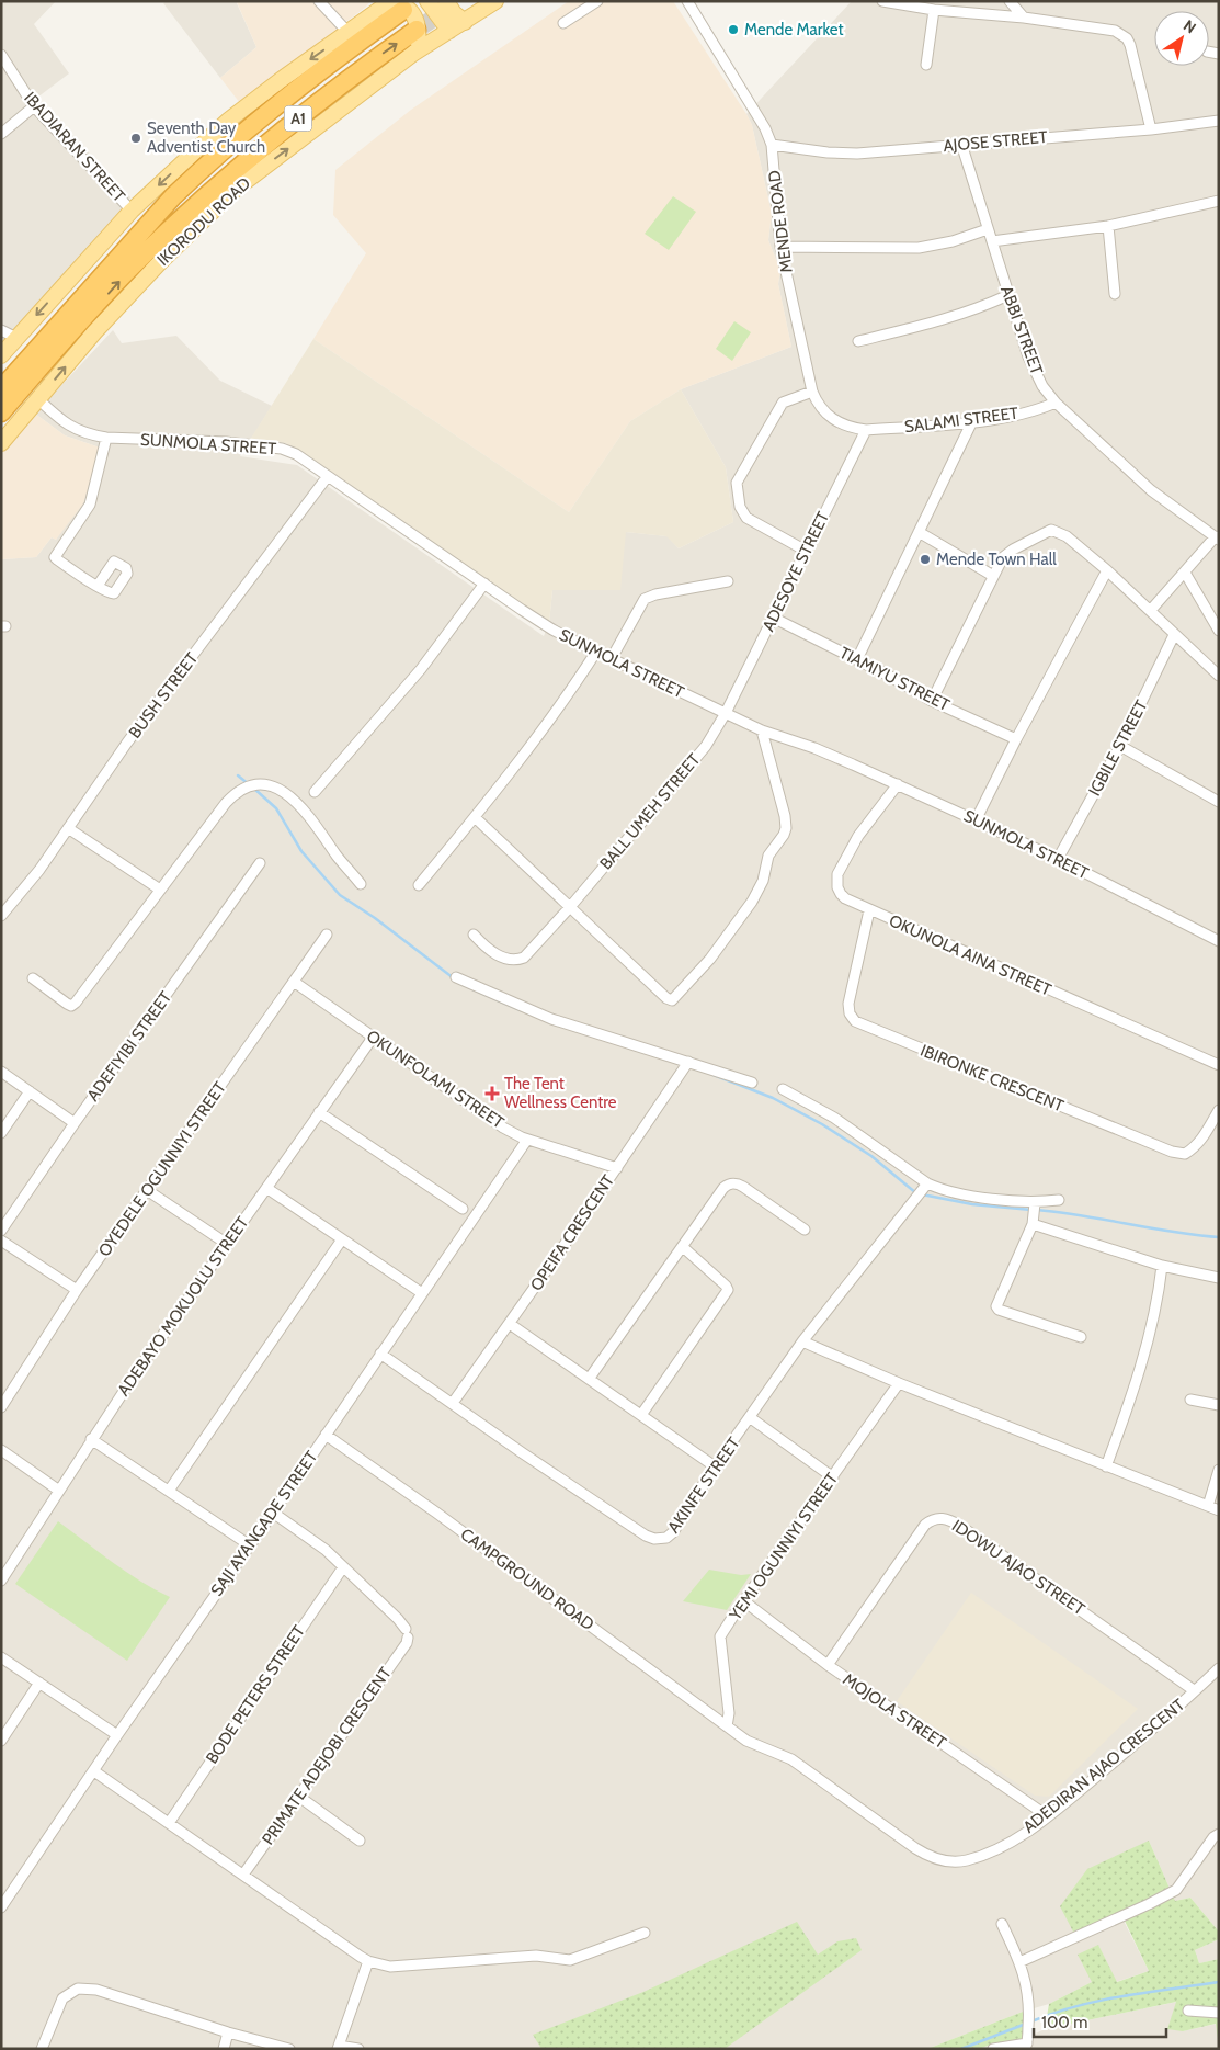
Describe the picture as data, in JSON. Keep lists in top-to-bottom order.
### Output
{
  "streets": {
    "highway": ["A1", "IKORODU ROAD"],
    "street": [
      "AJOSE STREET",
      "IBADIARAN STREET",
      "MENDE ROAD",
      "ABBI STREET",
      "SALAMI STREET",
      "SUNMOLA STREET",
      "ADESOYE STREET",
      "TIAMIYU STREET",
      "BUSH STREET",
      "IGBILE STREET",
      "BALL UMEH STREET",
      "OKUNOLA AINA STREET",
      "ADEFIYIBI STREET",
      "IBIRONKE CRESCENT",
      "OKUNFOLAMI STREET",
      "OYEDELE OGUNNIYI STREET",
      "OPEIFA CRESCENT",
      "ADEBAYO MOKUOLU STREET",
      "AKINFE STREET",
      "SAJI AYANGADE STREET",
      "YEMI OGUNNIYI STREET",
      "IDOWU AJAO STREET",
      "CAMPGROUND ROAD",
      "BODE PETERS STREET",
      "MOJOLA STREET",
      "PRIMATE ADEJOBI CRESCENT",
      "ADEDIRAN AJAO CRESCENT"
    ]
  },
  "crossings": [
    ["AJOSE STREET", "MENDE ROAD"],
    ["AJOSE STREET", "ABBI STREET"],
    ["IBADIARAN STREET", "IKORODU ROAD"],
    ["IKORODU ROAD", "SUNMOLA STREET"],
    ["MENDE ROAD", "SALAMI STREET"],
    ["MENDE ROAD", "ADESOYE STREET"],
    ["ABBI STREET", "SALAMI STREET"],
    ["SALAMI STREET", "ADESOYE STREET"],
    ["SUNMOLA STREET", "ADESOYE STREET"],
    ["SUNMOLA STREET", "BUSH STREET"],
    ["SUNMOLA STREET", "IGBILE STREET"],
    ["SUNMOLA STREET", "BALL UMEH STREET"],
    ["SUNMOLA STREET", "OKUNOLA AINA STREET"],
    ["ADESOYE STREET", "TIAMIYU STREET"],
    ["ADESOYE STREET", "BALL UMEH STREET"],
    ["OKUNOLA AINA STREET", "IBIRONKE CRESCENT"],
    ["OKUNFOLAMI STREET", "OYEDELE OGUNNIYI STREET"],
    ["OKUNFOLAMI STREET", "OPEIFA CRESCENT"],
    ["OKUNFOLAMI STREET", "ADEBAYO MOKUOLU STREET"],
    ["OKUNFOLAMI STREET", "SAJI AYANGADE STREET"],
    ["OPEIFA CRESCENT", "AKINFE STREET"],
    ["AKINFE STREET", "SAJI AYANGADE STREET"],
    ["SAJI AYANGADE STREET", "CAMPGROUND ROAD"],
    ["YEMI OGUNNIYI STREET", "CAMPGROUND ROAD"],
    ["YEMI OGUNNIYI STREET", "MOJOLA STREET"],
    ["YEMI OGUNNIYI STREET", "ADEDIRAN AJAO CRESCENT"],
    ["IDOWU AJAO STREET", "MOJOLA STREET"],
    ["IDOWU AJAO STREET", "ADEDIRAN AJAO CRESCENT"],
    ["CAMPGROUND ROAD", "ADEDIRAN AJAO CRESCENT"],
    ["BODE PETERS STREET", "PRIMATE ADEJOBI CRESCENT"],
    ["MOJOLA STREET", "ADEDIRAN AJAO CRESCENT"]
  ],
  "places": {
    "other": ["Mende Market", "Seventh Day Adventist Church", "Mende Town Hall"],
    "health": ["The Tent Wellness Centre"]
  },
  "scale_bar": "100 m",
  "north": "top right"
}
